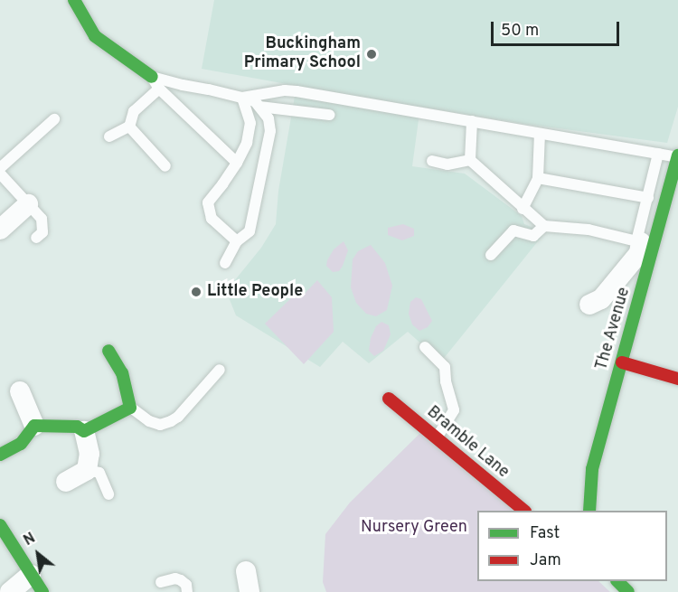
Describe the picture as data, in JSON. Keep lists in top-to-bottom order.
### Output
{
  "streets": {
    "street": ["The Avenue", "Bramble Lane"]
  },
  "parks": ["Nursery Green"],
  "places": ["Buckingham Primary School", "Little People"],
  "legend": ["Fast", "Jam"],
  "scale_bar": "50 m",
  "north": "top left"
}
